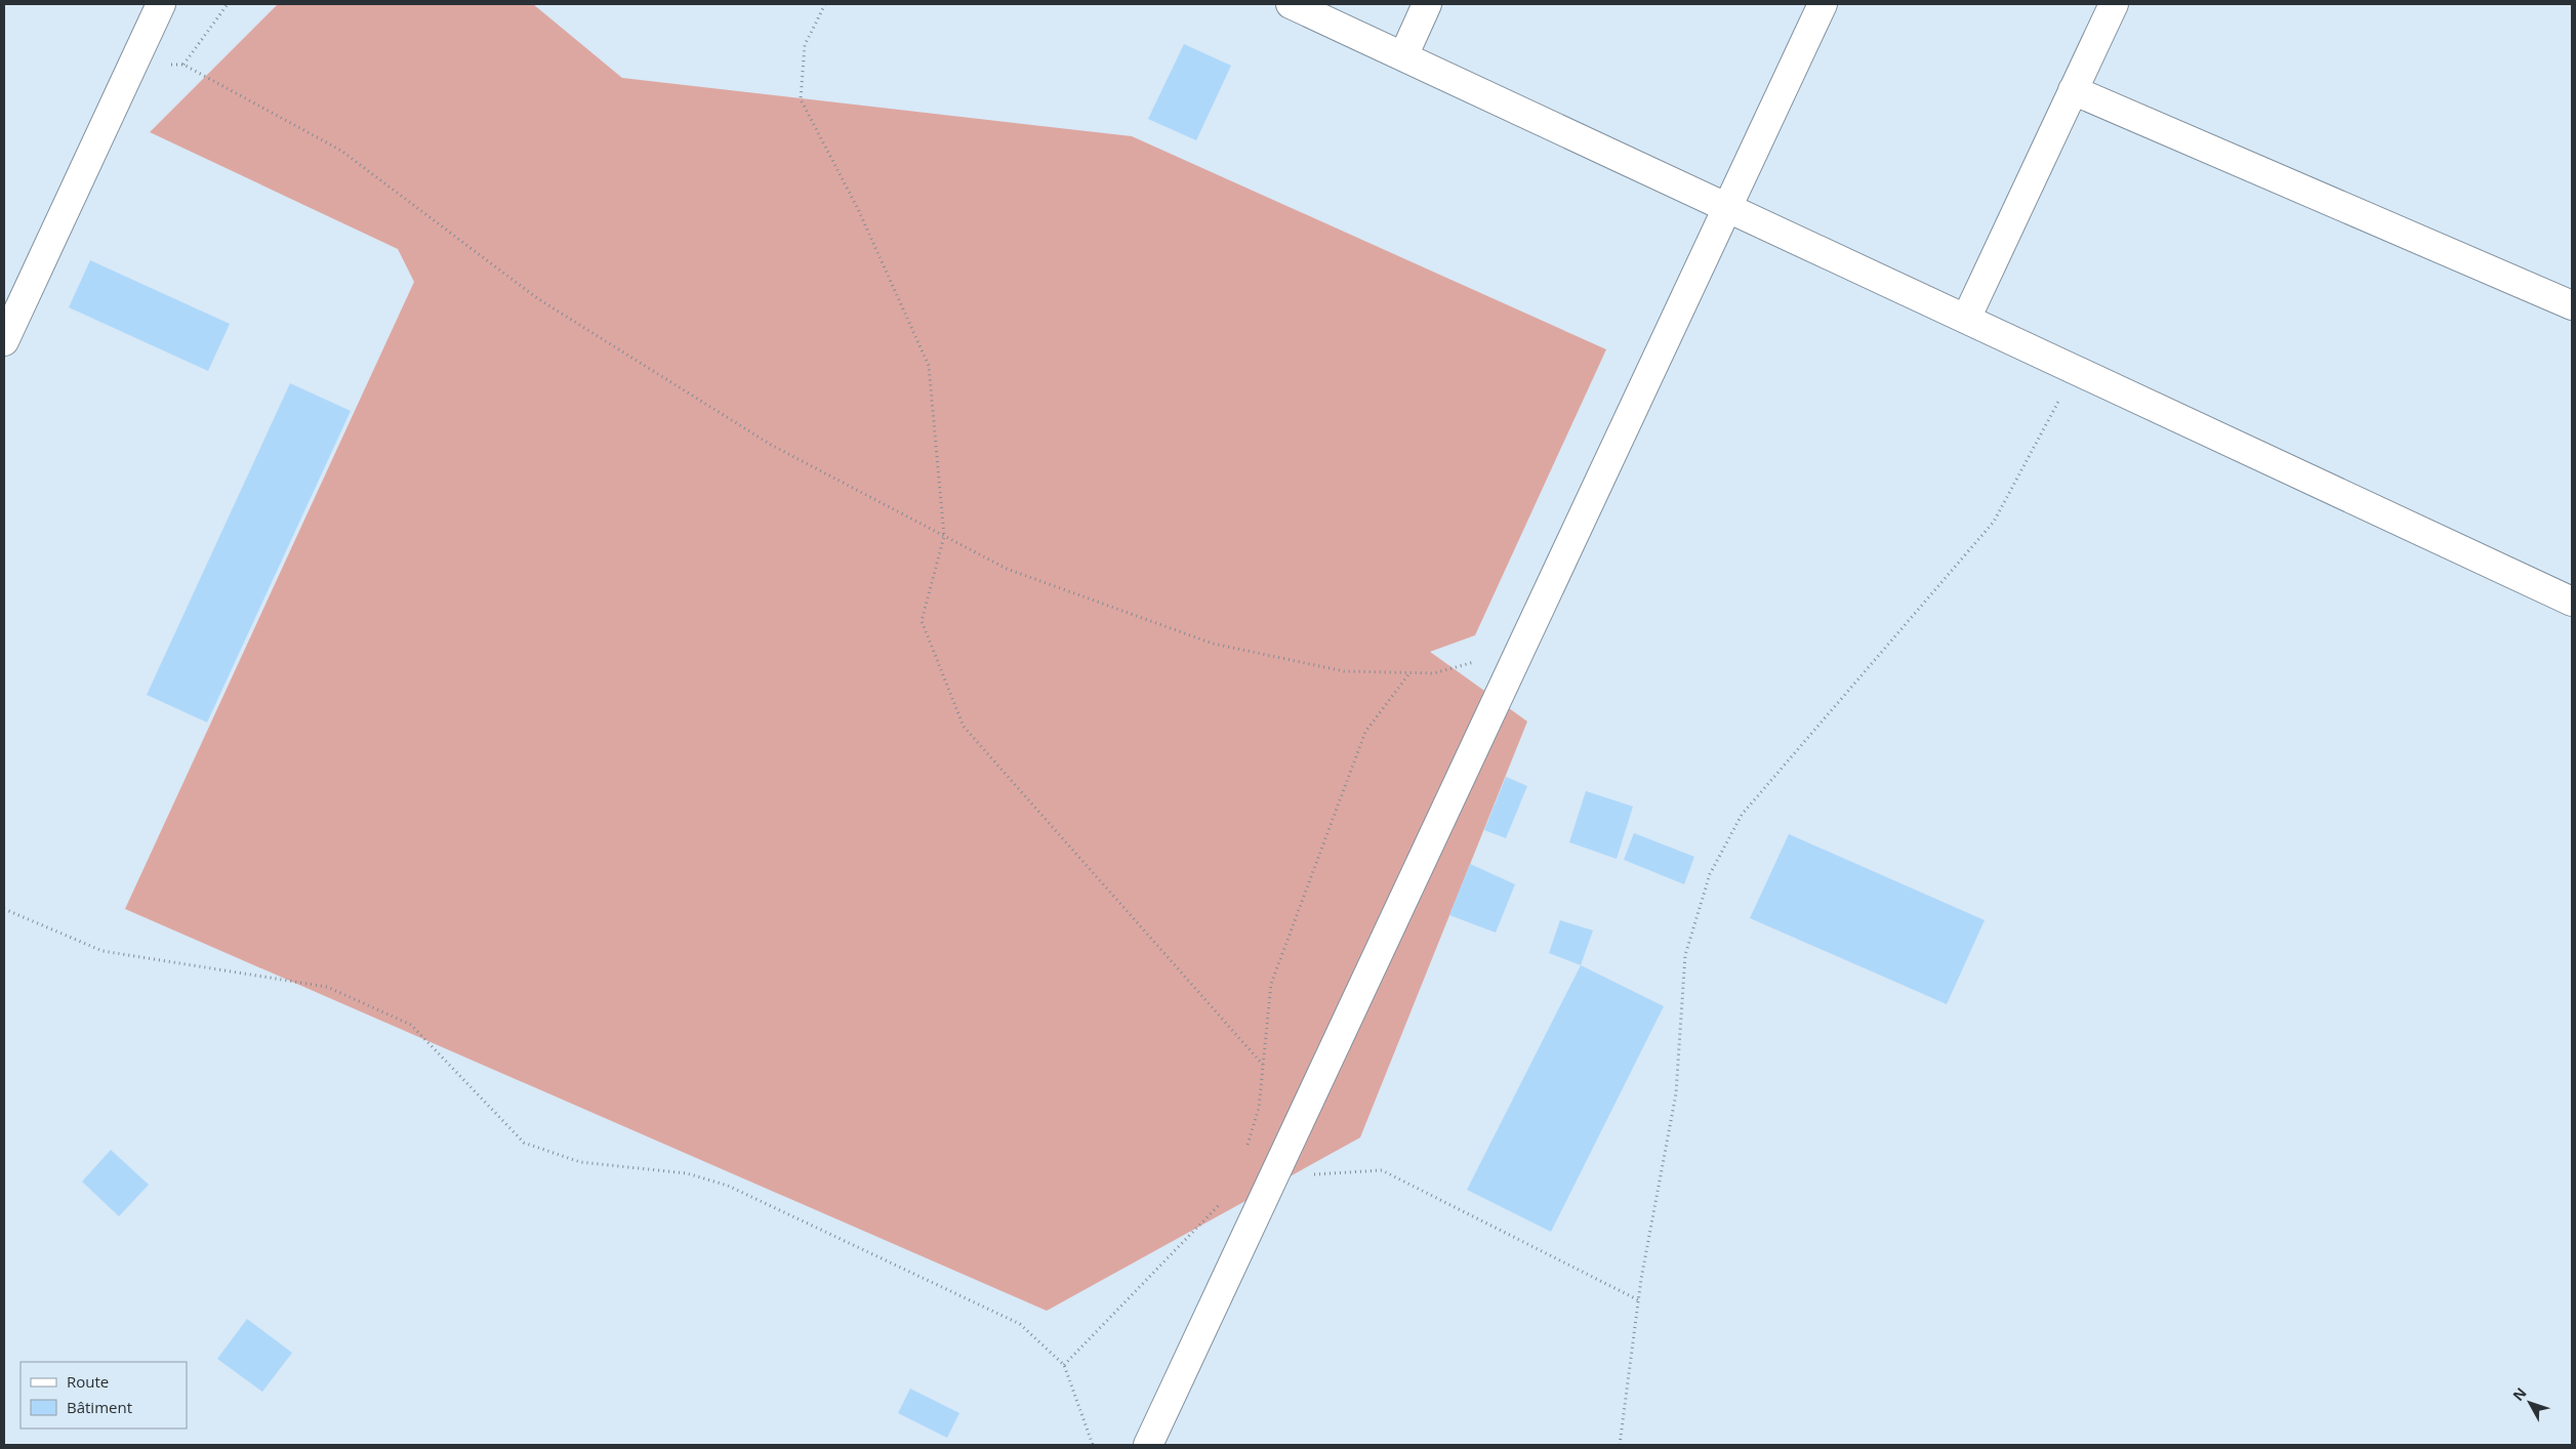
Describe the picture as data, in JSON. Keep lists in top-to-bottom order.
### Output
{
  "legend": ["Route", "Bâtiment"],
  "north": "top left"
}
